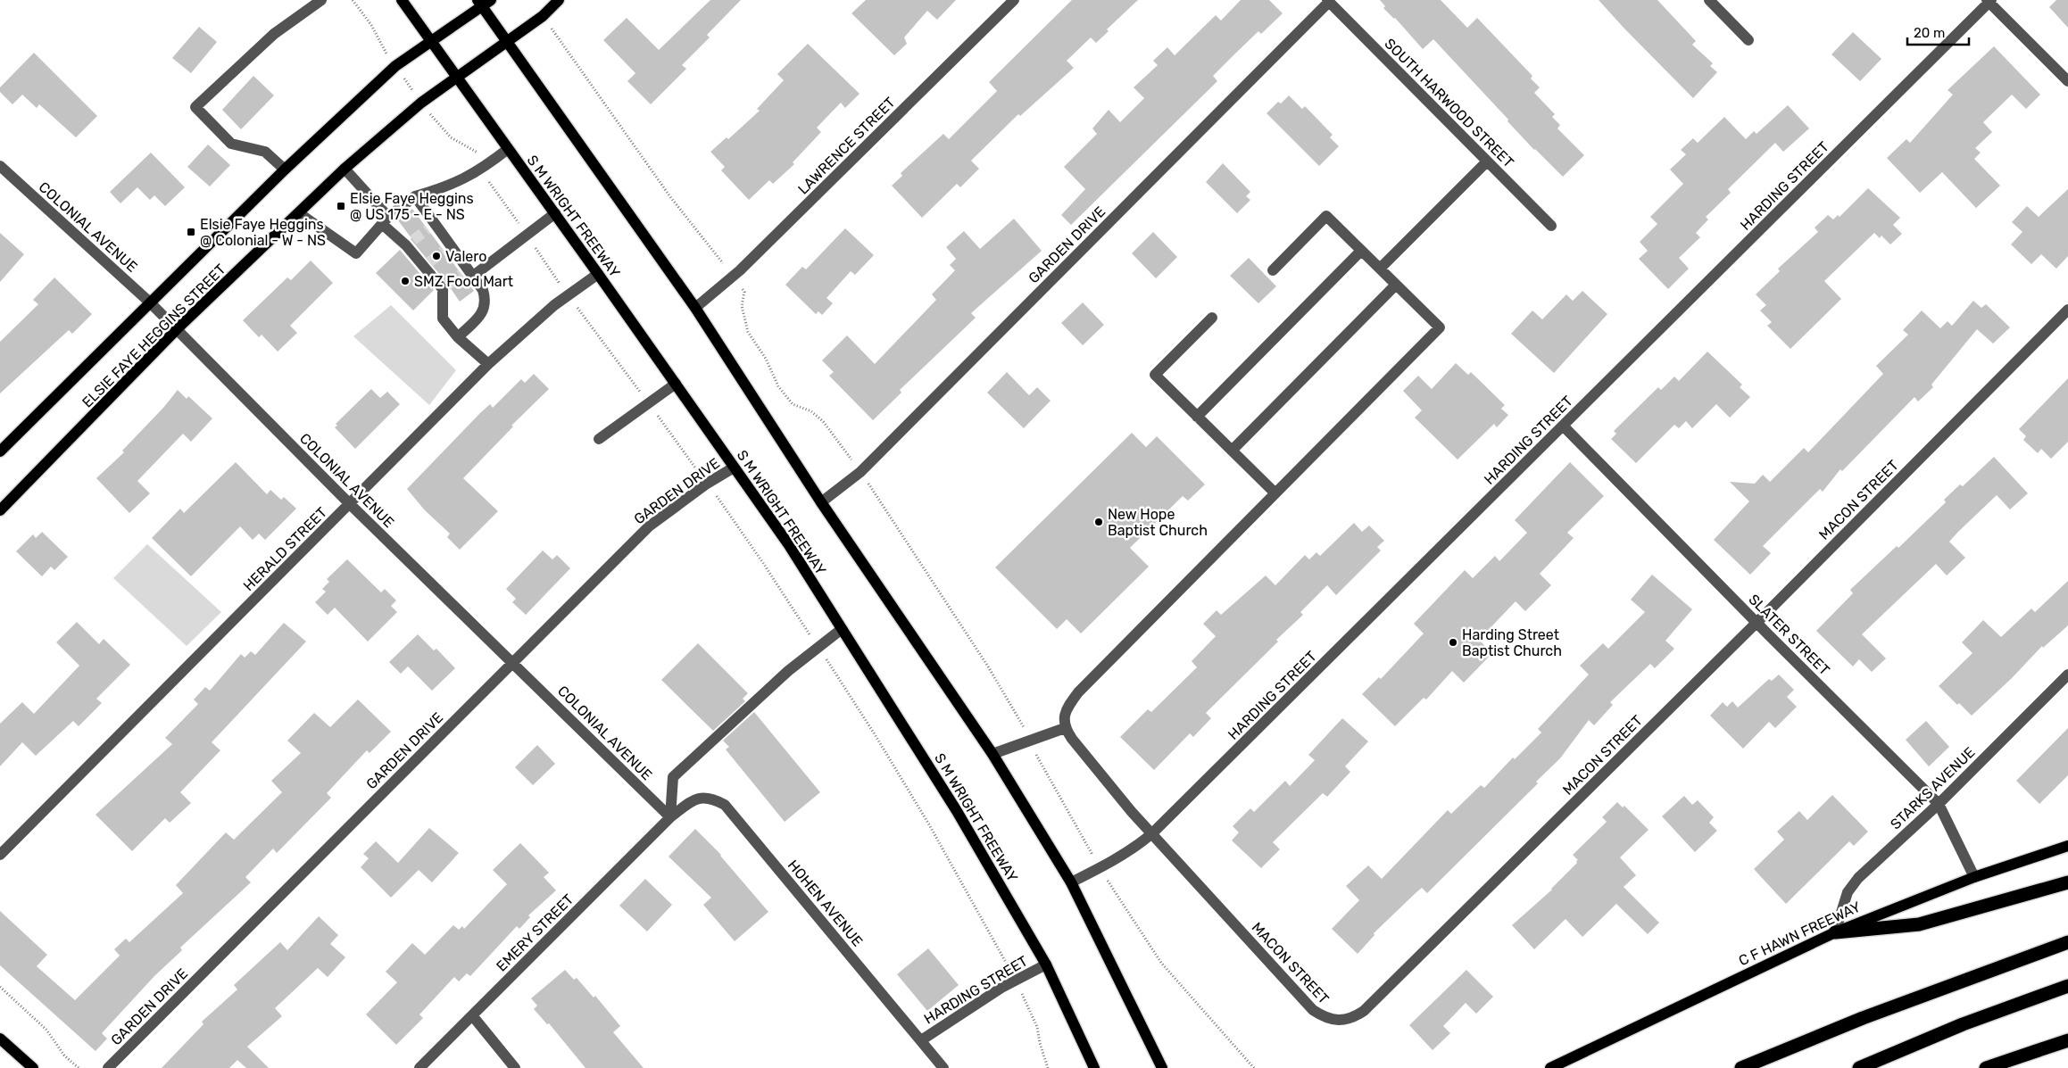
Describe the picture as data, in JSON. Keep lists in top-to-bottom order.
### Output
{
  "streets": {
    "main road": ["S M WRIGHT FREEWAY", "ELSIE FAYE HEGGINS STREET", "C F HAWN FREEWAY"],
    "street": [
      "SOUTH HARWOOD STREET",
      "LAWRENCE STREET",
      "HARDING STREET",
      "COLONIAL AVENUE",
      "GARDEN DRIVE",
      "MACON STREET",
      "HERALD STREET",
      "SLATER STREET",
      "STARKS AVENUE",
      "HOHEN AVENUE",
      "EMERY STREET"
    ]
  },
  "crossings": [
    ["SOUTH HARWOOD STREET", "GARDEN DRIVE"],
    ["HARDING STREET", "S M WRIGHT FREEWAY"],
    ["HARDING STREET", "MACON STREET"],
    ["HARDING STREET", "SLATER STREET"],
    ["HARDING STREET", "HOHEN AVENUE"],
    ["S M WRIGHT FREEWAY", "GARDEN DRIVE"],
    ["S M WRIGHT FREEWAY", "ELSIE FAYE HEGGINS STREET"],
    ["S M WRIGHT FREEWAY", "HERALD STREET"],
    ["COLONIAL AVENUE", "GARDEN DRIVE"],
    ["COLONIAL AVENUE", "ELSIE FAYE HEGGINS STREET"],
    ["COLONIAL AVENUE", "HERALD STREET"],
    ["COLONIAL AVENUE", "HOHEN AVENUE"],
    ["COLONIAL AVENUE", "EMERY STREET"],
    ["MACON STREET", "SLATER STREET"],
    ["SLATER STREET", "STARKS AVENUE"],
    ["SLATER STREET", "C F HAWN FREEWAY"],
    ["STARKS AVENUE", "C F HAWN FREEWAY"],
    ["HOHEN AVENUE", "EMERY STREET"]
  ],
  "places": {
    "transit": ["Elsie Faye Heggins @ US 175 - E - NS", "Elsie Faye Heggins @ Colonial - W - NS"],
    "other": [
      "Valero",
      "SMZ Food Mart",
      "New Hope Baptist Church",
      "Harding Street Baptist Church"
    ]
  },
  "scale_bar": "20 m"
}
